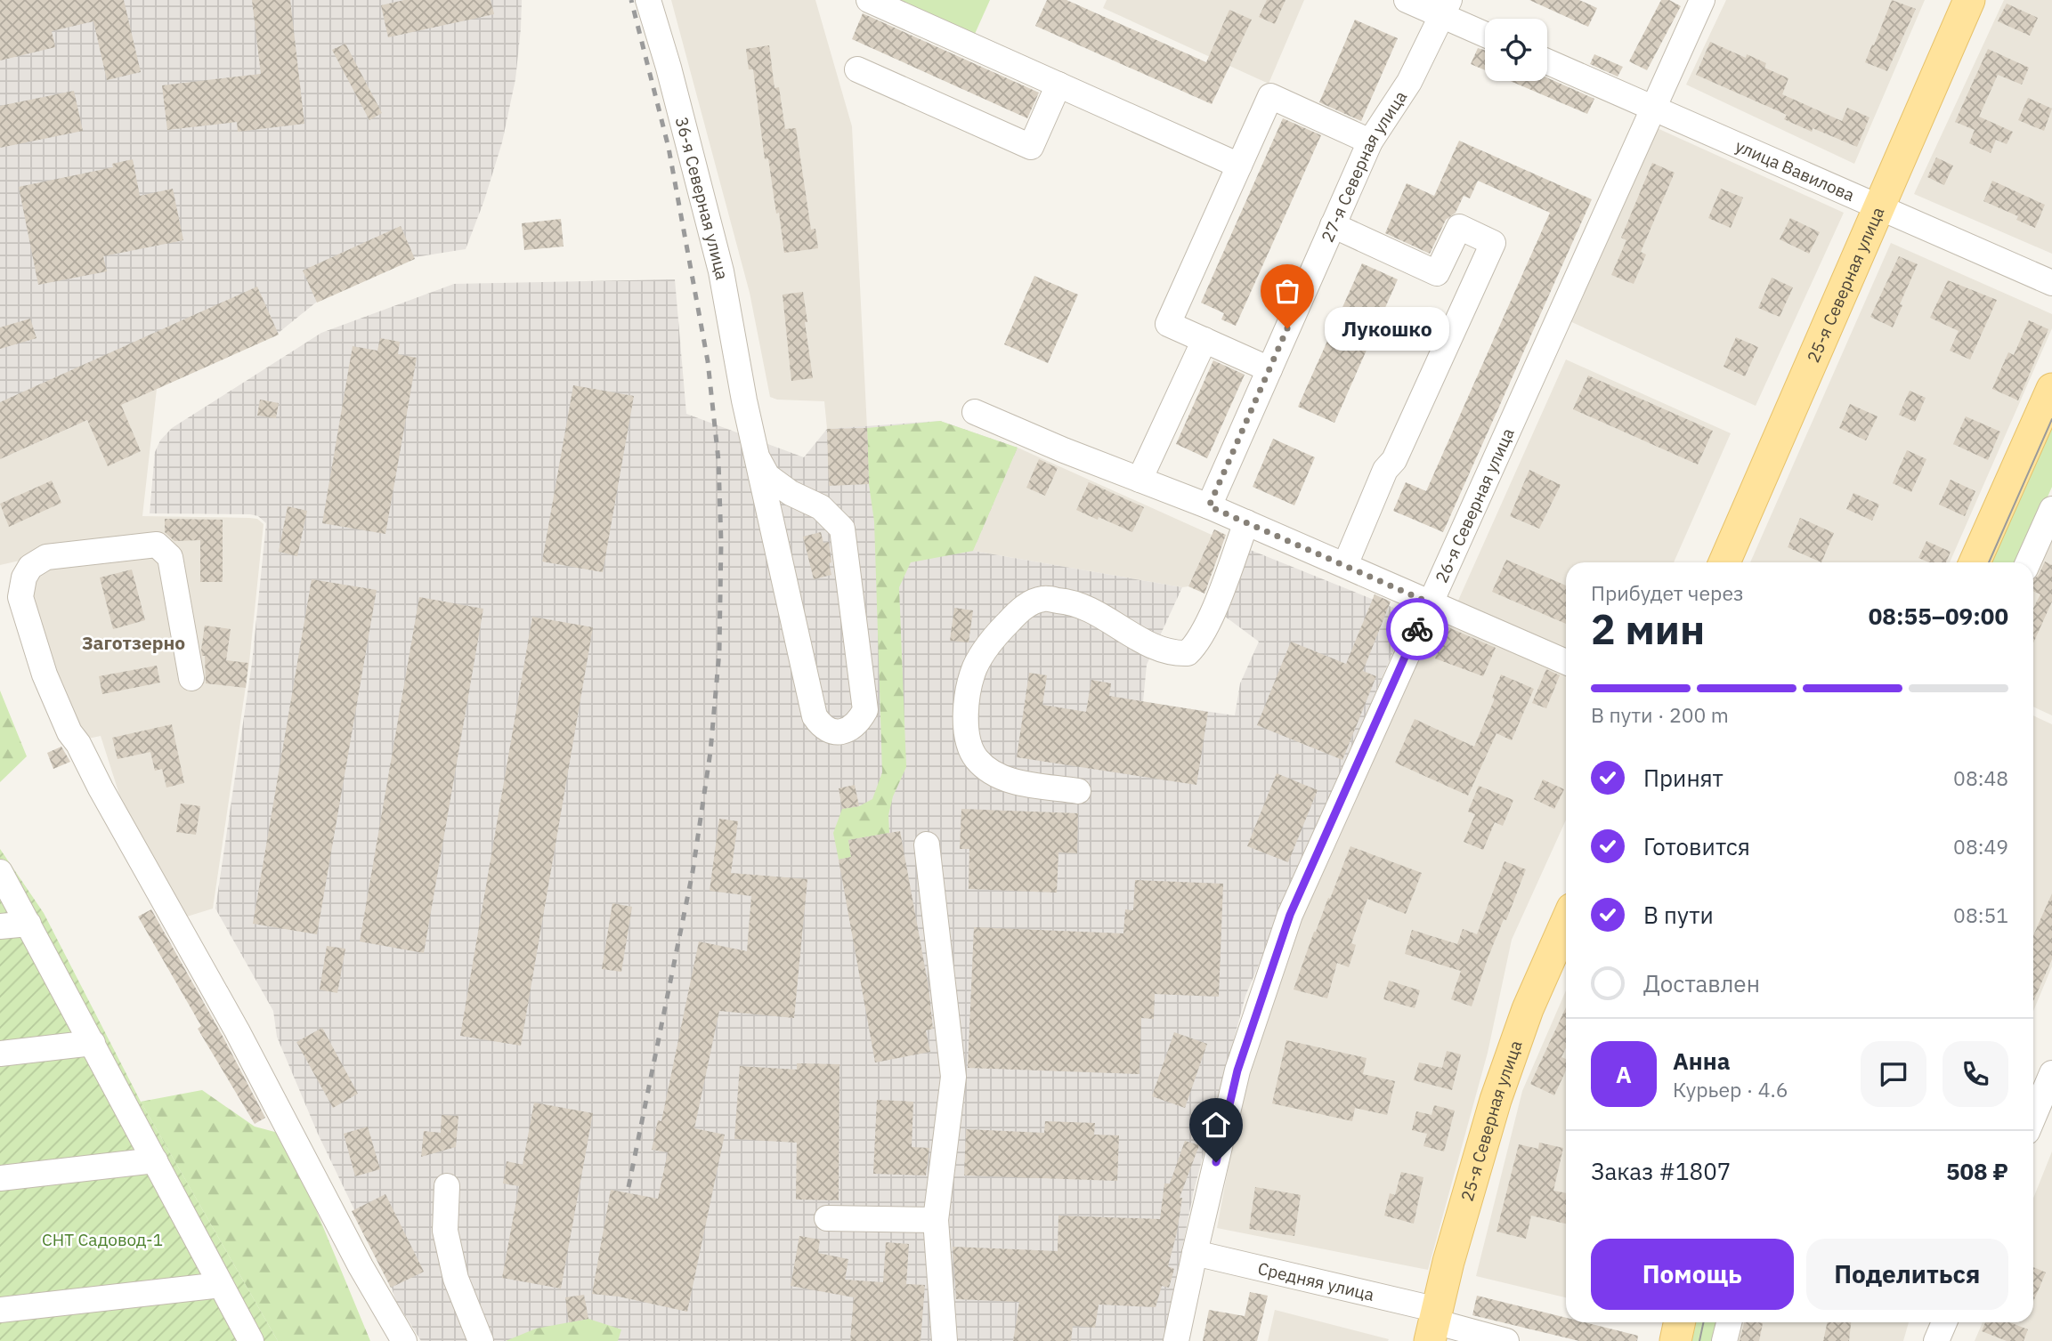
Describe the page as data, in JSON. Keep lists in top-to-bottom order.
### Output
{
  "streets": {
    "main road": ["25-я Северная улица"],
    "street": [
      "27-я Северная улица",
      "улица Вавилова",
      "36-я Северная улица",
      "26-я Северная улица",
      "Средняя улица"
    ]
  },
  "crossings": [
    ["улица Вавилова", "25-я Северная улица"],
    ["улица Вавилова", "26-я Северная улица"],
    ["25-я Северная улица", "Средняя улица"],
    ["26-я Северная улица", "Средняя улица"]
  ],
  "districts": ["Заготзерно"],
  "parks": ["СНТ Садовод-1"],
  "places": ["Лукошко"],
  "page": {
    "bubble": "Лукошко",
    "heading": ["2 мин", "Прибудет через", "08:55–09:00"],
    "panel": [
      "Анна",
      "Курьер · 4.6",
      "Заказ #1807",
      "508 ₽"
    ],
    "bar": "В пути · 200 m",
    "list": [
      ["Принят", "08:48"],
      ["Готовится", "08:49"],
      ["В пути", "08:51"],
      "Доставлен"
    ],
    "round": "А",
    "buttons": ["Помощь", "Поделиться"]
  }
}
